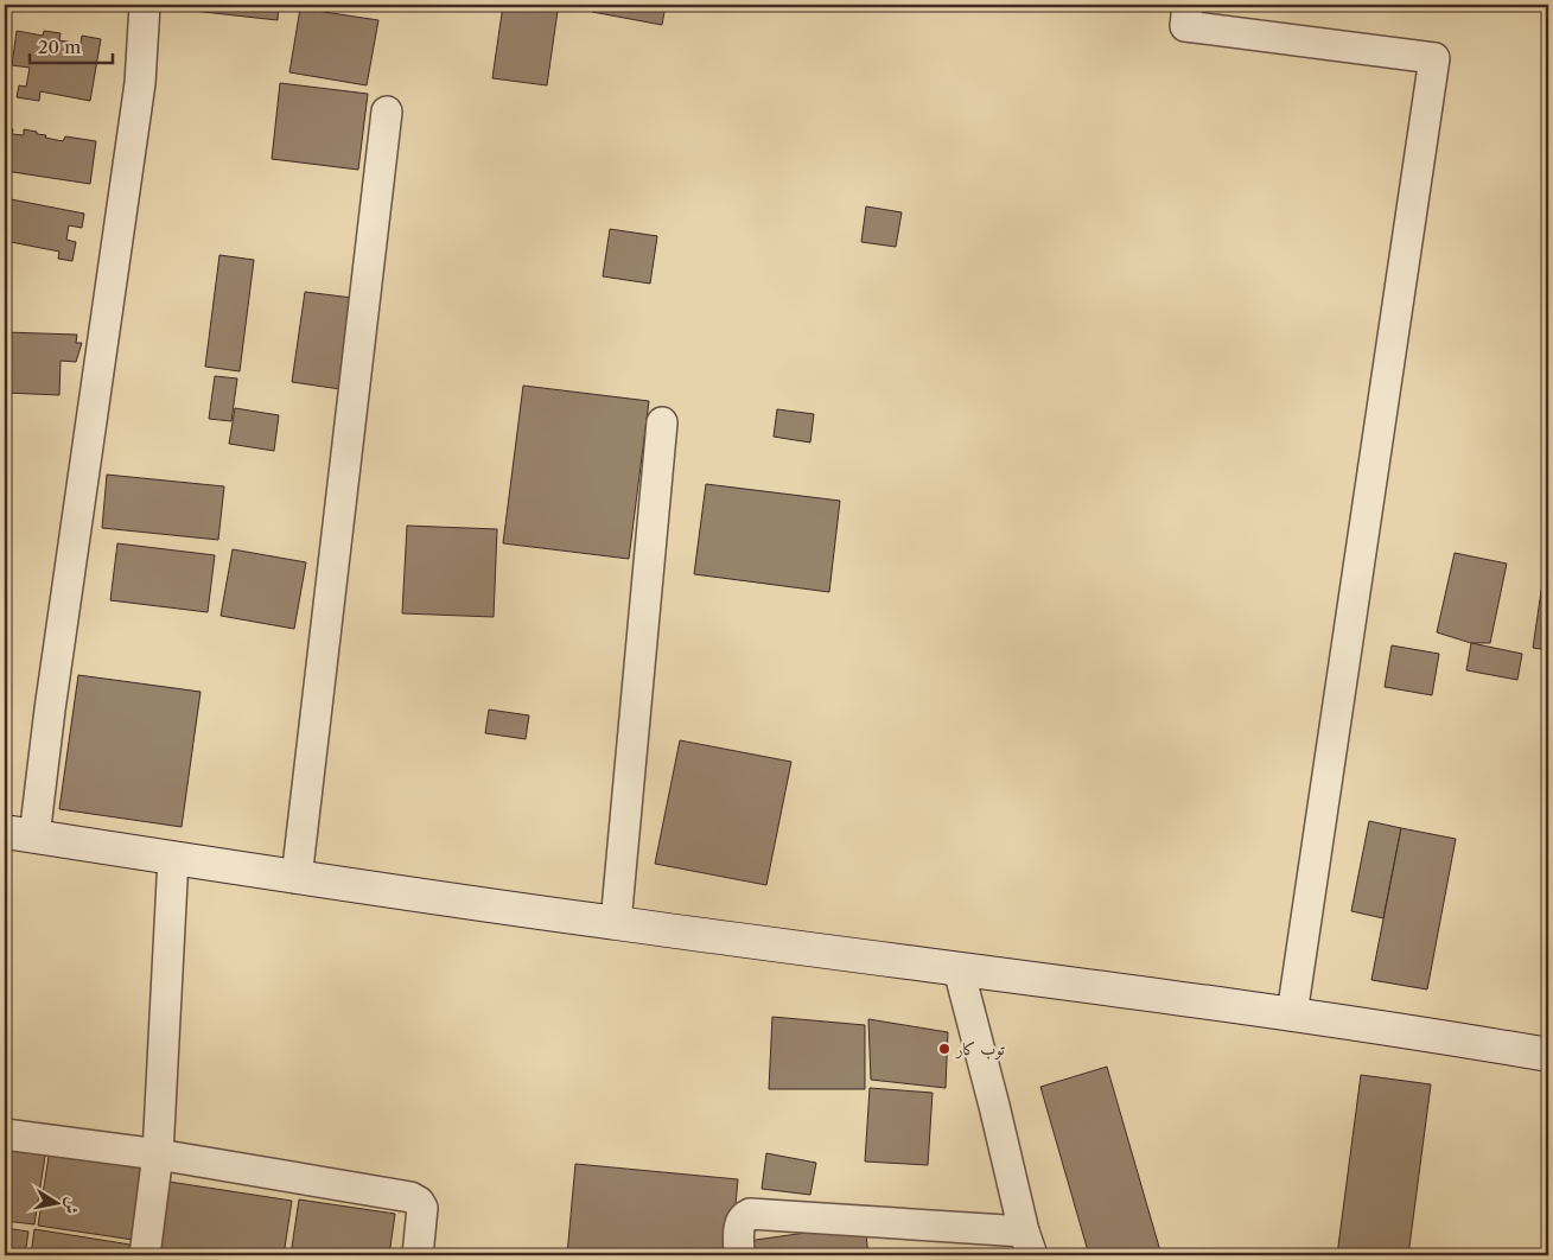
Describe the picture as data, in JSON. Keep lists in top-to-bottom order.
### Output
{
  "places": ["توب كار"],
  "scale_bar": "20 m",
  "north": "right"
}
